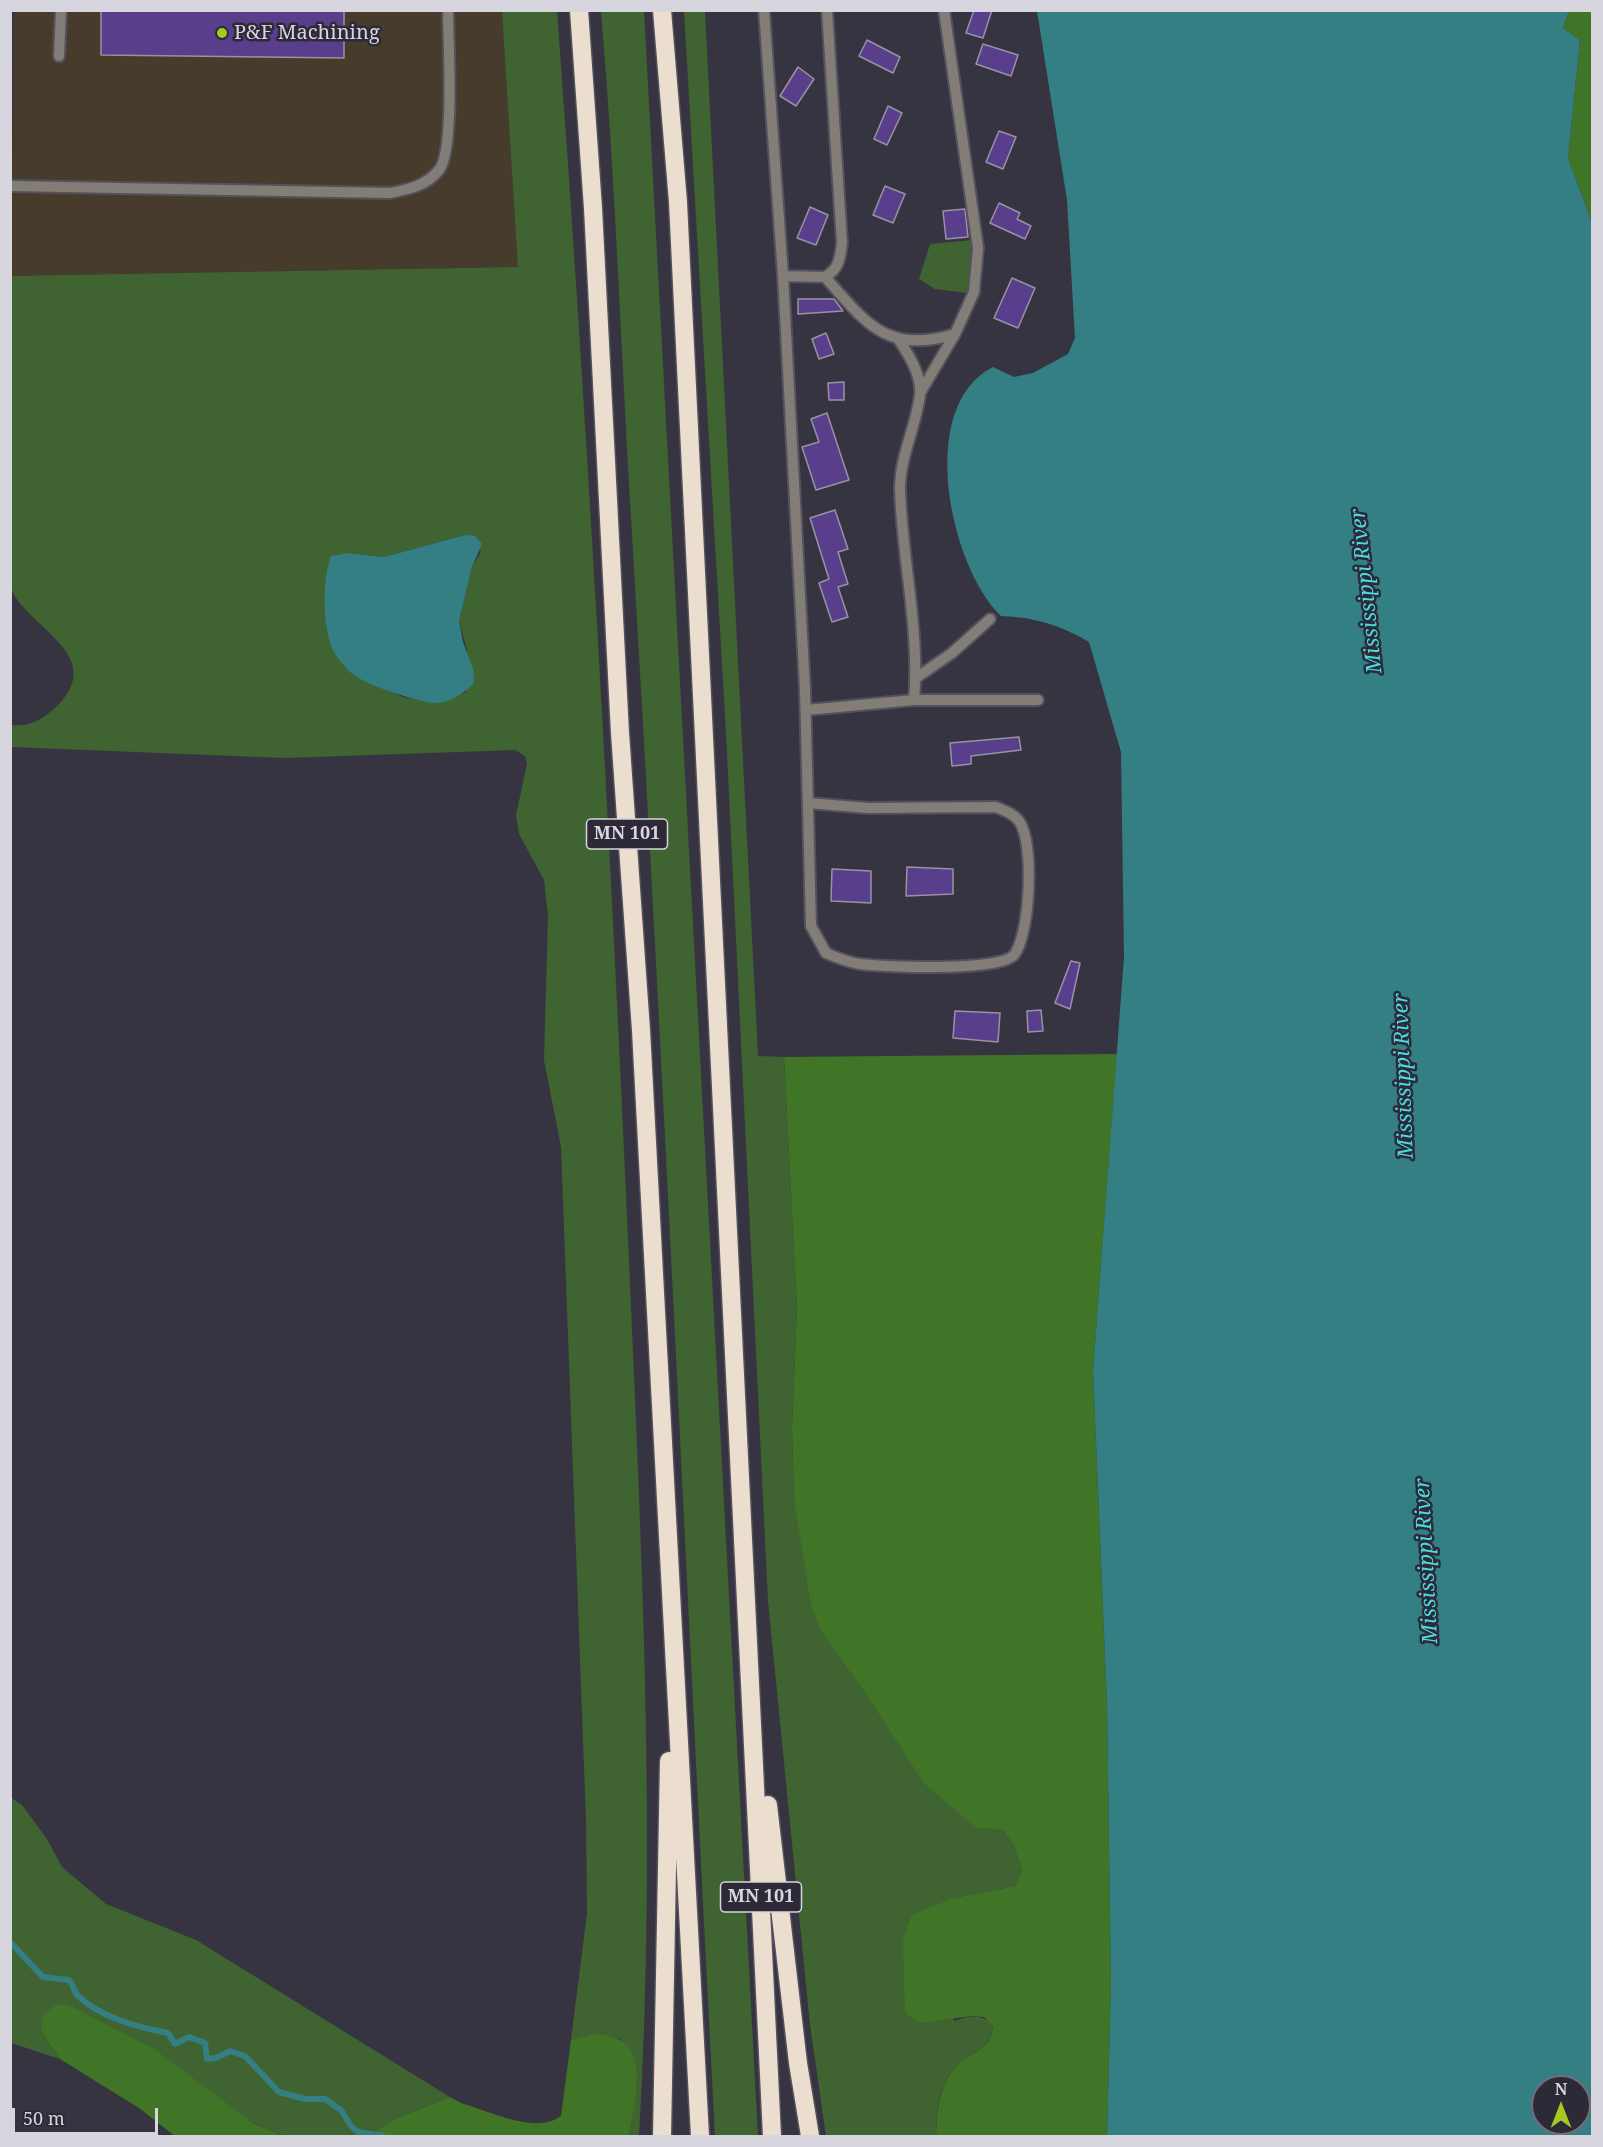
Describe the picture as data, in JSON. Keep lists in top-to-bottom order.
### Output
{
  "streets": {
    "highway": ["MN 101"]
  },
  "water": ["Mississippi River"],
  "places": ["P&F Machining"],
  "scale_bar": "50 m",
  "north": "top"
}
